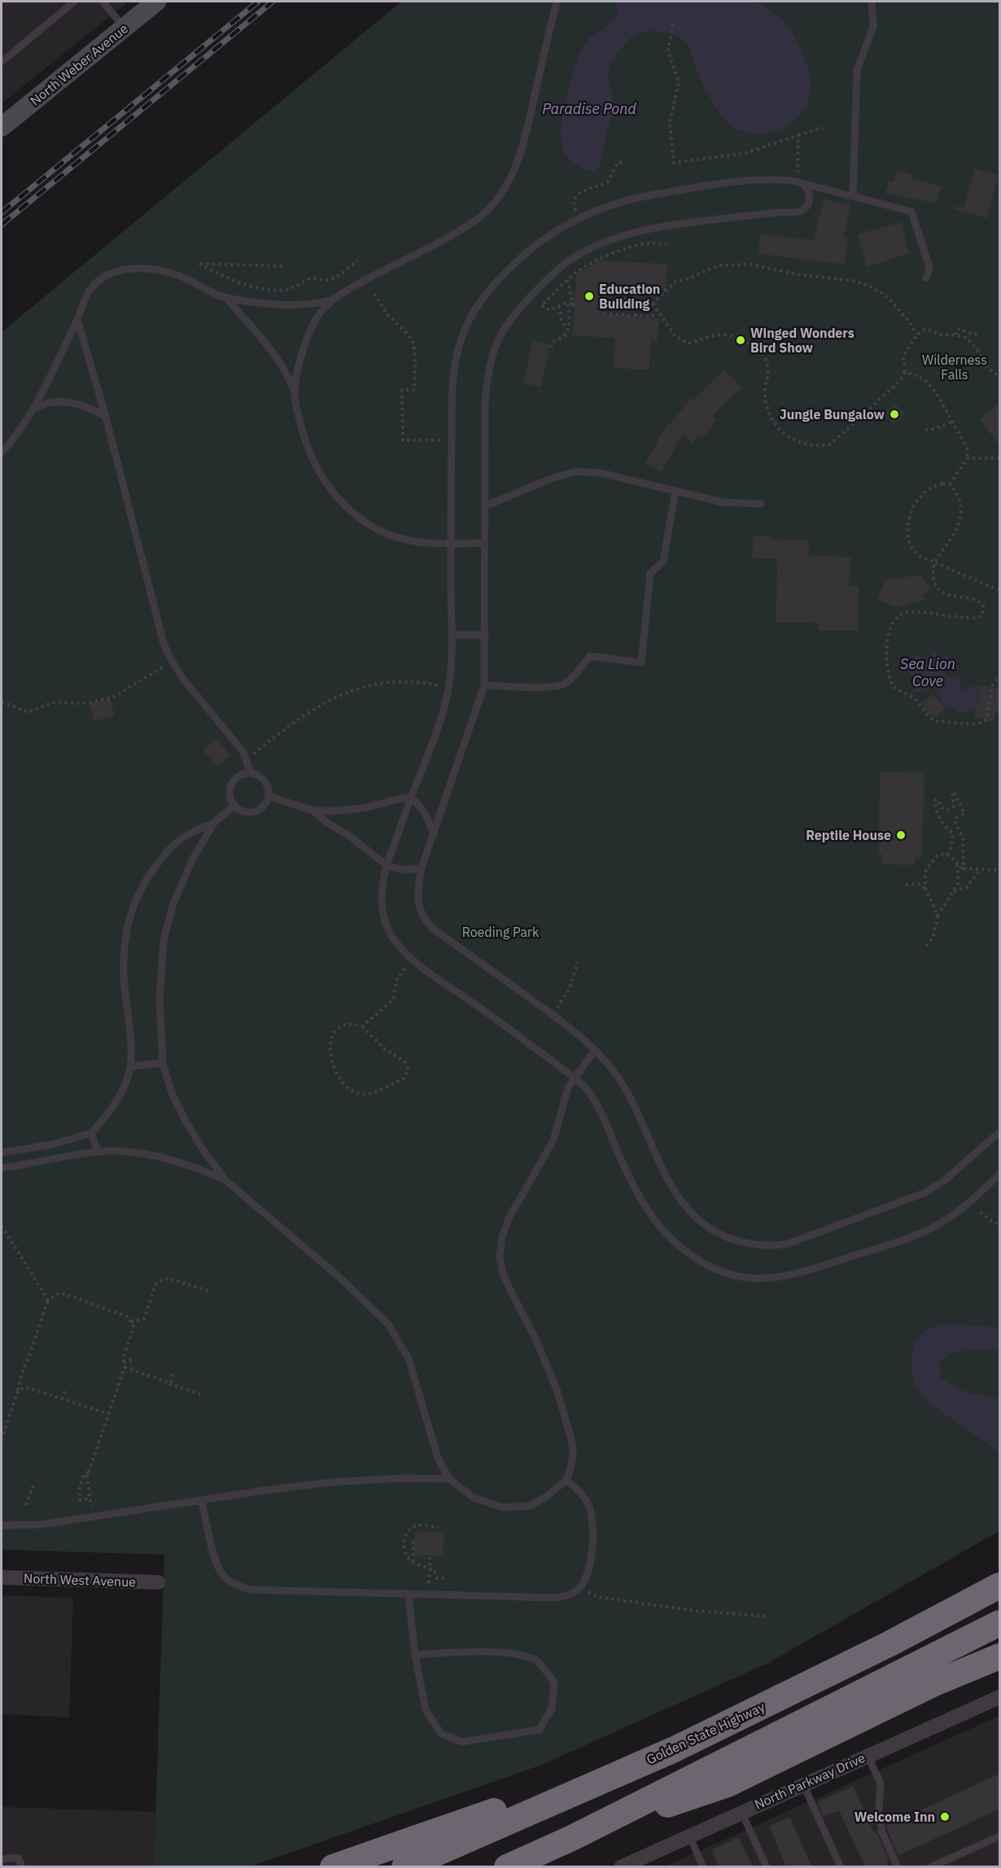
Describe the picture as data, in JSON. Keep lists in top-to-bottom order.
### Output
{
  "streets": {
    "highway": ["Golden State Highway"],
    "street": ["North Weber Avenue", "North West Avenue", "North Parkway Drive"]
  },
  "water": ["Paradise Pond", "Sea Lion Cove"],
  "parks": ["Wilderness Falls", "Roeding Park"],
  "places": [
    "Education Building",
    "Winged Wonders Bird Show",
    "Jungle Bungalow",
    "Reptile House",
    "Welcome Inn"
  ]
}
